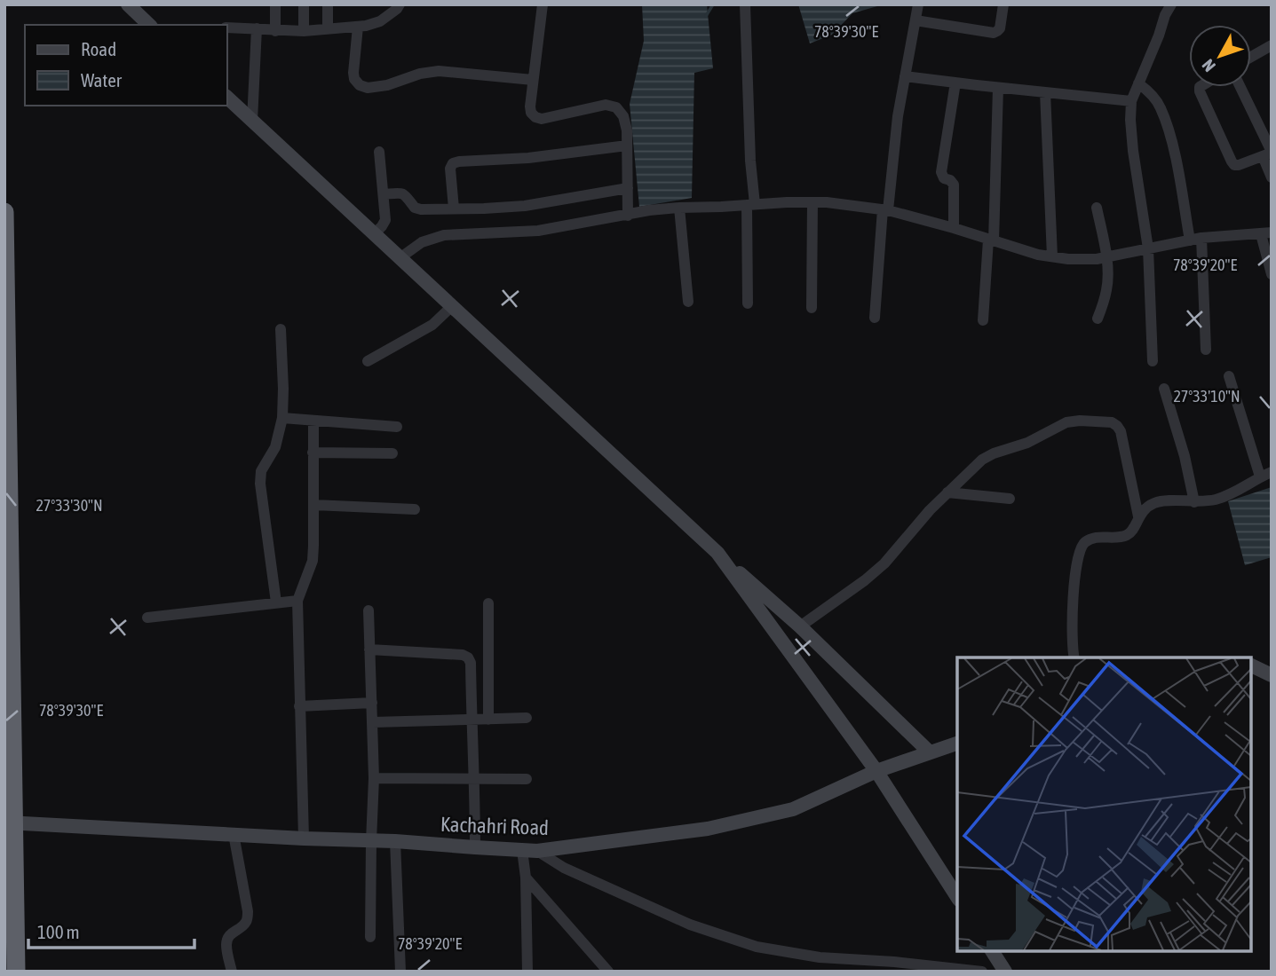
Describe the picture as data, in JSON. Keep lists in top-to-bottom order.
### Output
{
  "streets": {
    "street": ["Kachahri Road"]
  },
  "legend": ["Road", "Water"],
  "scale_bar": "100 m",
  "north": "bottom left",
  "coordinates": [
    "78°39'30\"E",
    "78°39'20\"E",
    "27°33'10\"N",
    "27°33'30\"N"
  ]
}
